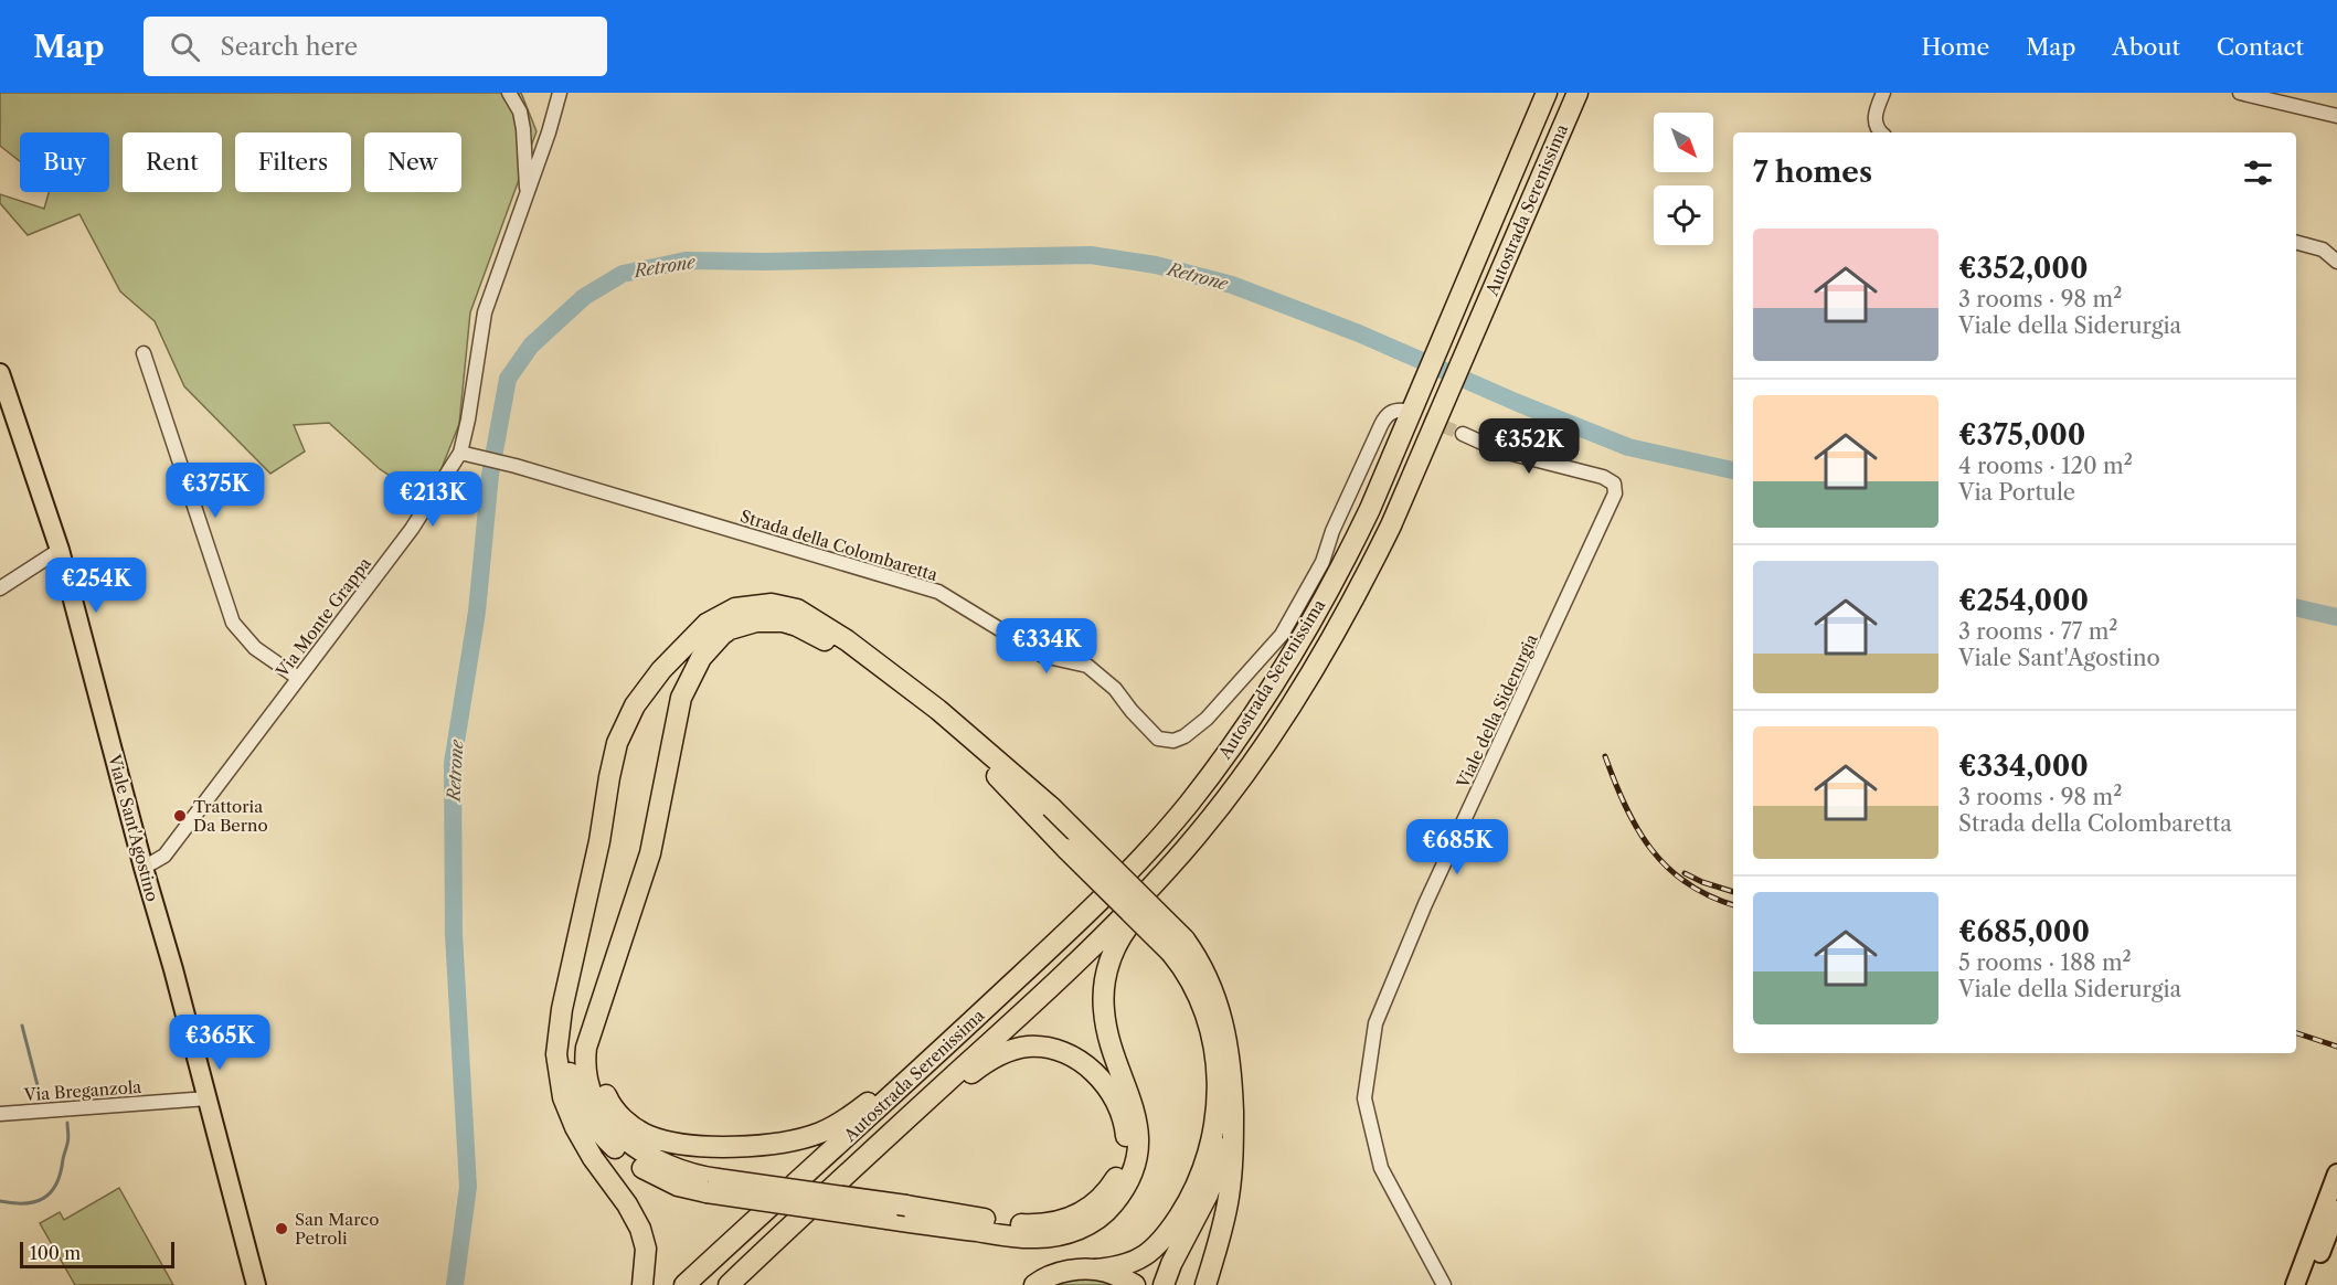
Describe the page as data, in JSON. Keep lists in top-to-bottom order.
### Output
{
  "streets": {
    "highway": ["Autostrada Serenissima"],
    "main road": ["Viale Sant'Agostino"],
    "street": [
      "Strada della Colombaretta",
      "Via Monte Grappa",
      "Viale della Siderurgia",
      "Via Breganzola"
    ]
  },
  "crossings": [
    ["Strada della Colombaretta", "Via Monte Grappa"],
    ["Via Monte Grappa", "Viale Sant'Agostino"],
    ["Viale Sant'Agostino", "Via Breganzola"]
  ],
  "water": ["Retrone"],
  "places": ["Trattoria Da Berno", "San Marco Petroli"],
  "scale_bar": "100 m",
  "north": "bottom right",
  "page": {
    "header": "Map",
    "search": "Search here",
    "nav": [
      "Home",
      "Map",
      "About",
      "Contact"
    ],
    "chip": [
      "Buy",
      "Rent",
      "Filters",
      "New"
    ],
    "heading": "7 homes",
    "list": [
      {
        "name": "€352,000",
        "note": "3 rooms · 98 m² · Viale della Siderurgia"
      },
      {
        "name": "€375,000",
        "note": "4 rooms · 120 m² · Via Portule"
      },
      {
        "name": "€254,000",
        "note": "3 rooms · 77 m² · Viale Sant'Agostino"
      },
      {
        "name": "€334,000",
        "note": "3 rooms · 98 m² · Strada della Colombaretta"
      },
      {
        "name": "€685,000",
        "note": "5 rooms · 188 m² · Viale della Siderurgia"
      }
    ],
    "price": [
      "€352K",
      "€375K",
      "€213K",
      "€254K",
      "€334K",
      "€685K",
      "€365K"
    ],
    "scale": "100 m"
  }
}
